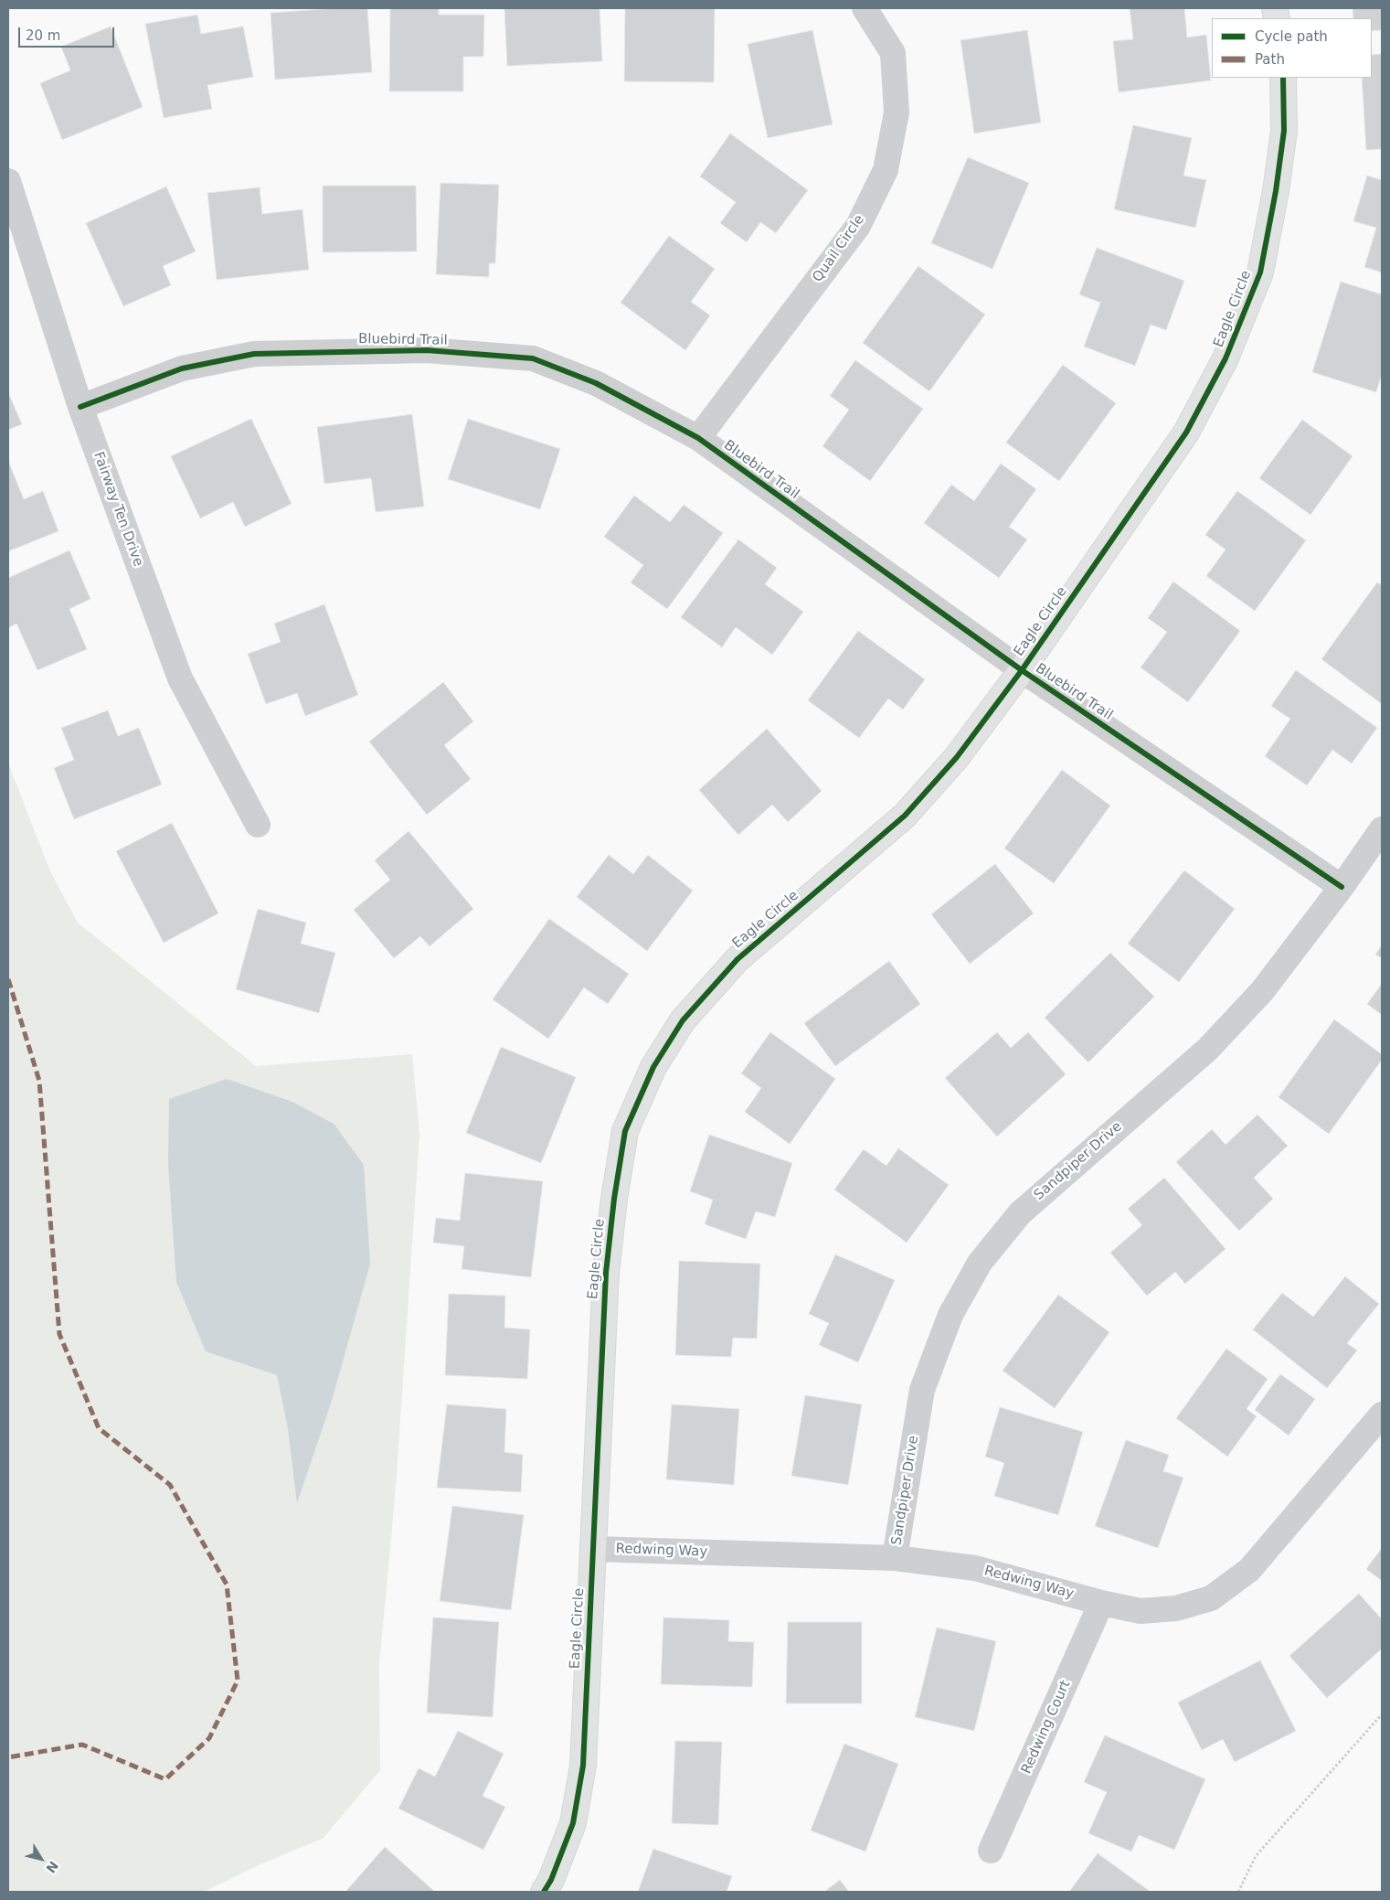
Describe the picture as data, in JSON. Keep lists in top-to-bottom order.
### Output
{
  "streets": {
    "street": [
      "Quail Circle",
      "Eagle Circle",
      "Bluebird Trail",
      "Fairway Ten Drive",
      "Sandpiper Drive",
      "Redwing Way",
      "Redwing Court"
    ]
  },
  "crossings": [
    ["Quail Circle", "Bluebird Trail"],
    ["Eagle Circle", "Bluebird Trail"],
    ["Eagle Circle", "Redwing Way"],
    ["Bluebird Trail", "Fairway Ten Drive"],
    ["Bluebird Trail", "Sandpiper Drive"],
    ["Sandpiper Drive", "Redwing Way"],
    ["Redwing Way", "Redwing Court"]
  ],
  "legend": ["Cycle path", "Path"],
  "scale_bar": "20 m",
  "north": "bottom right"
}
